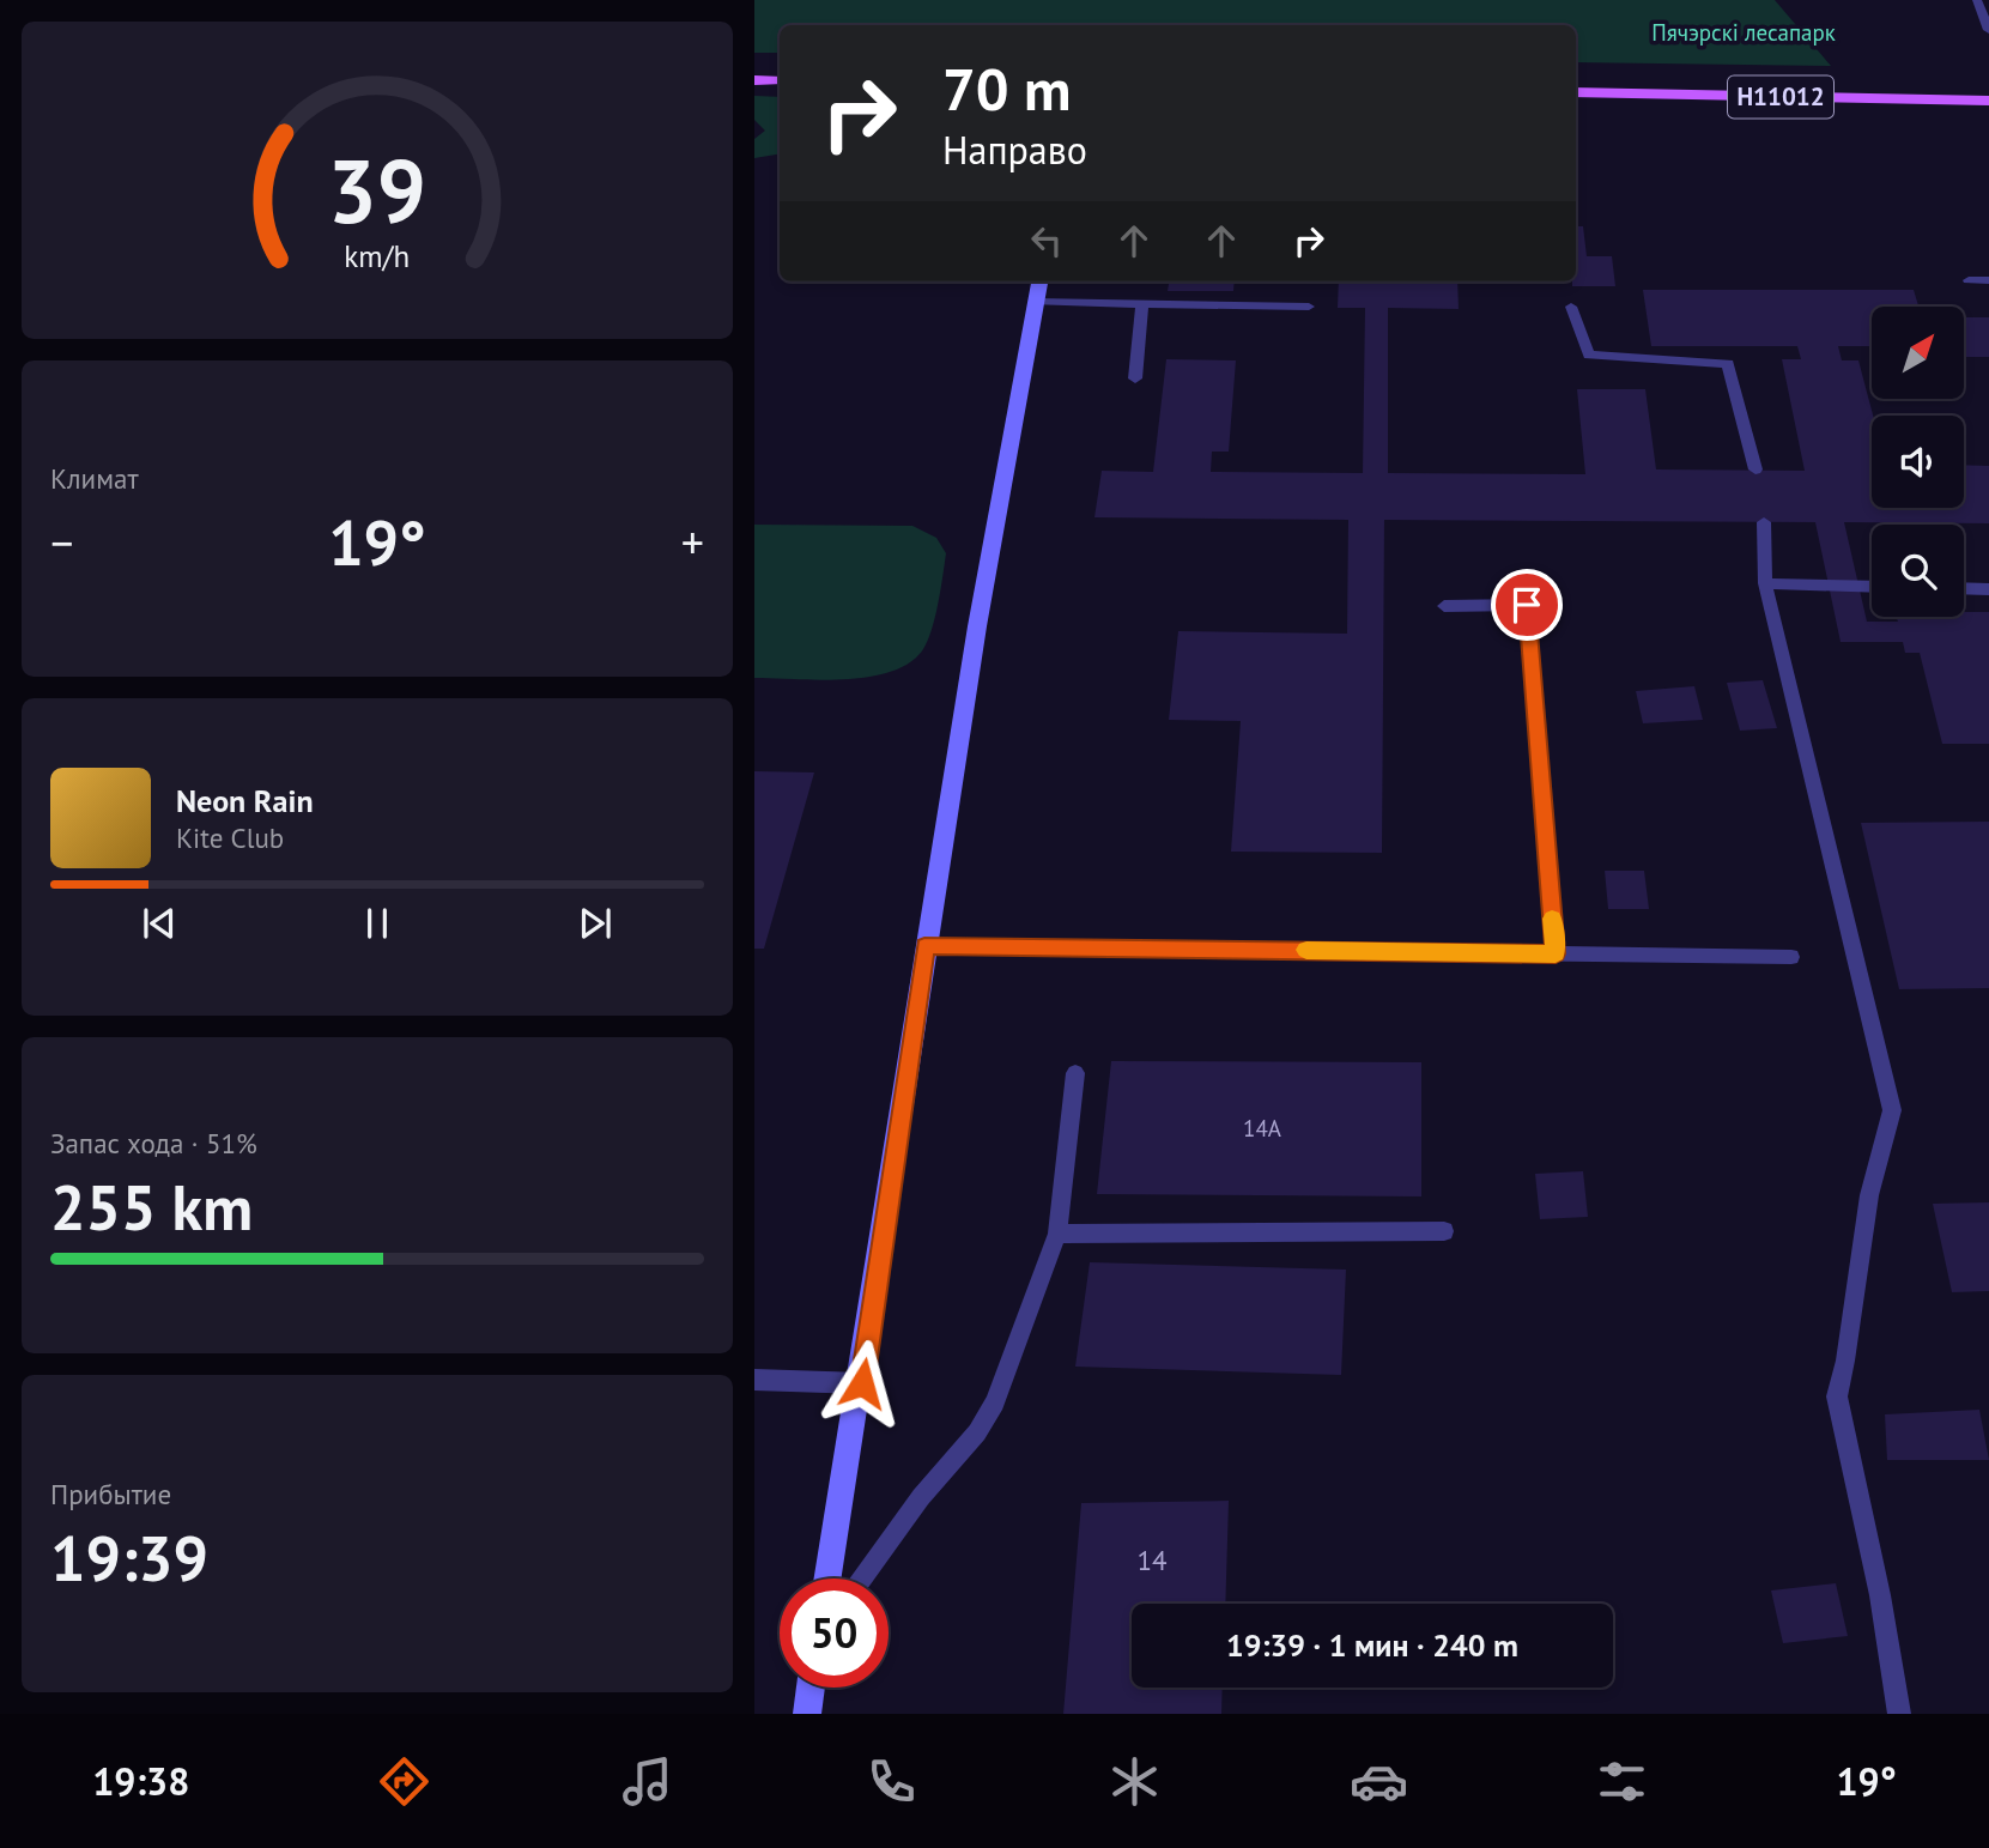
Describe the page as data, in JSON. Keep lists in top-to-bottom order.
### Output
{
  "streets": {
    "main road": ["Н11012"]
  },
  "parks": ["Пячэрскі лесапарк"],
  "house_numbers": ["14А", "14"],
  "north": "top right",
  "page": {
    "turn": ["70 m", "Направо"],
    "tile": [
      "Климат",
      ["Запас хода · 51%", "255 km"],
      ["Прибытие", "19:39"]
    ],
    "heat": ["−", "19°", "+"],
    "song": ["Neon Rain", "Kite Club"],
    "limit": "50",
    "trip": "19:39 · 1 мин · 240 m",
    "tabs": ["19:38", "19°"],
    "gauge": ["39", "km/h"]
  }
}
